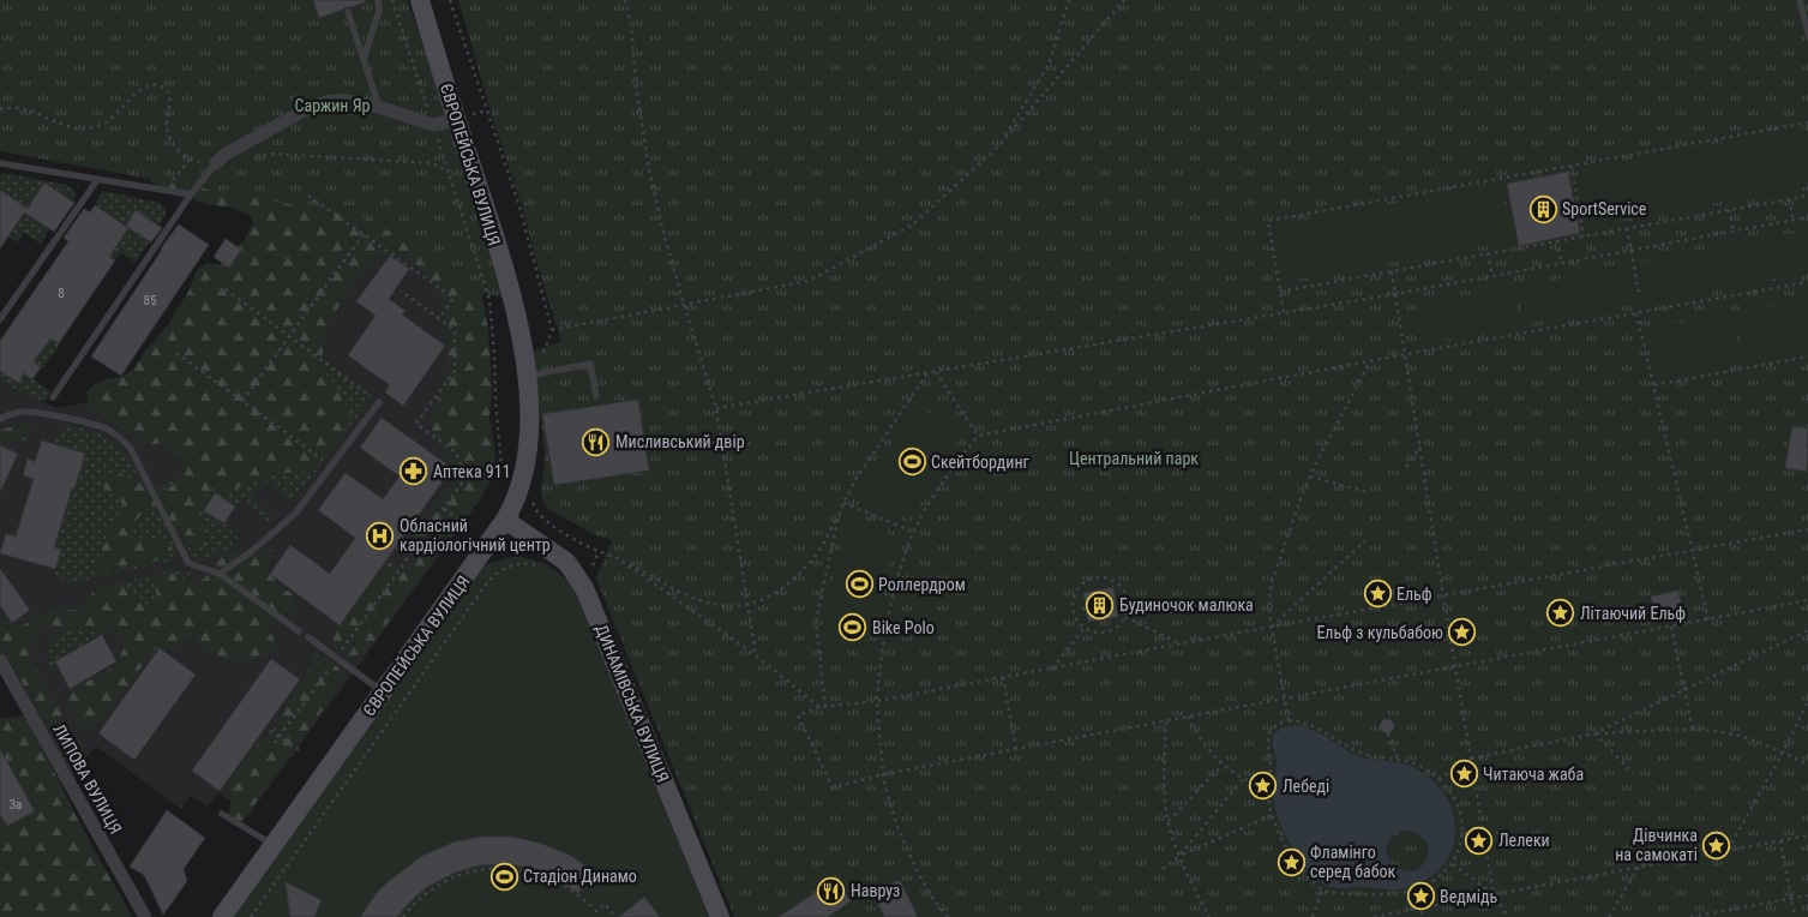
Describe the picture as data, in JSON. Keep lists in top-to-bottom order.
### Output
{
  "streets": {
    "main road": ["ЄВРОПЕЙСЬКА ВУЛИЦЯ", "ДИНАМІВСЬКА ВУЛИЦЯ"],
    "street": ["ЛИПОВА ВУЛИЦЯ"]
  },
  "crossings": [
    ["ЄВРОПЕЙСЬКА ВУЛИЦЯ", "ДИНАМІВСЬКА ВУЛИЦЯ"]
  ],
  "parks": ["Саржин Яр", "Центральний парк"],
  "places": {
    "building": ["SportService", "Будиночок малюка"],
    "restaurant": ["Мисливський двір", "Навруз"],
    "sports": [
      "Скейтбординг",
      "Роллердром",
      "Bike Polo",
      "Стадіон Динамо"
    ],
    "pharmacy": ["Аптека 911"],
    "hospital": ["Обласний кардiологiчний центр"],
    "place": [
      "Ельф",
      "Літаючий Ельф",
      "Ельф з кульбабою",
      "Читаюча жаба",
      "Лебеді",
      "Лелеки",
      "Дівчинка на самокаті",
      "Фламінго серед бабок",
      "Ведмідь"
    ]
  },
  "house_numbers": ["8", "85", "3а"]
}
